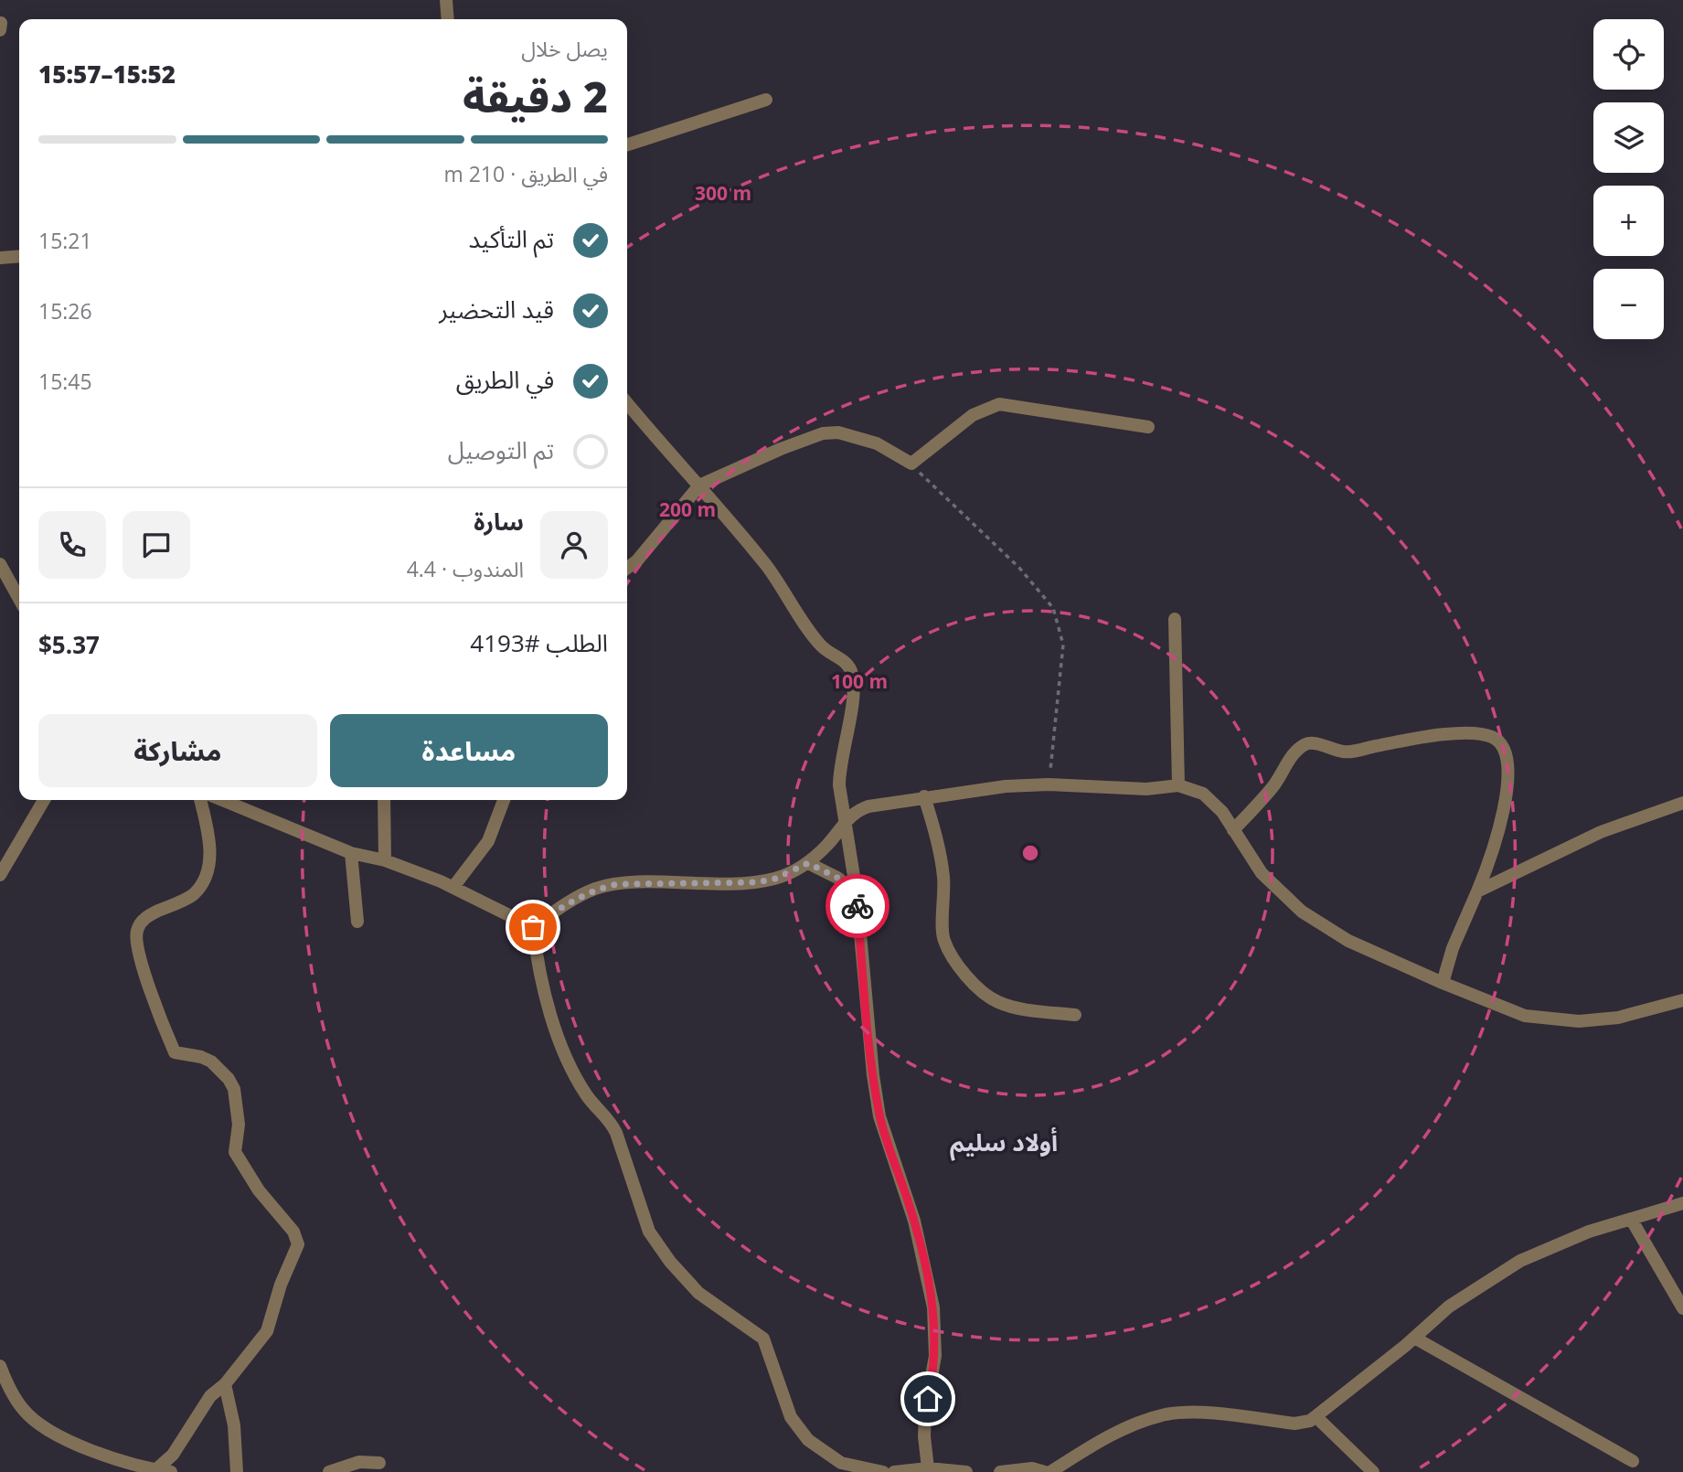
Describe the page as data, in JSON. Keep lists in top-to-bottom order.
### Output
{
  "districts": ["أولاد سليم"],
  "page": {
    "map_buttons": ["+", "−"],
    "heading": ["2 دقيقة", "يصل خلال", "15:52–15:57"],
    "panel": [
      "سارة",
      "المندوب · 4.4",
      "الطلب #4193",
      "$5.37"
    ],
    "bar": "في الطريق · 210 m",
    "list": [
      ["تم التأكيد", "15:21"],
      ["قيد التحضير", "15:26"],
      ["في الطريق", "15:45"],
      "تم التوصيل"
    ],
    "buttons": ["مساعدة", "مشاركة"]
  },
  "rings": ["300 m", "200 m", "100 m"]
}
